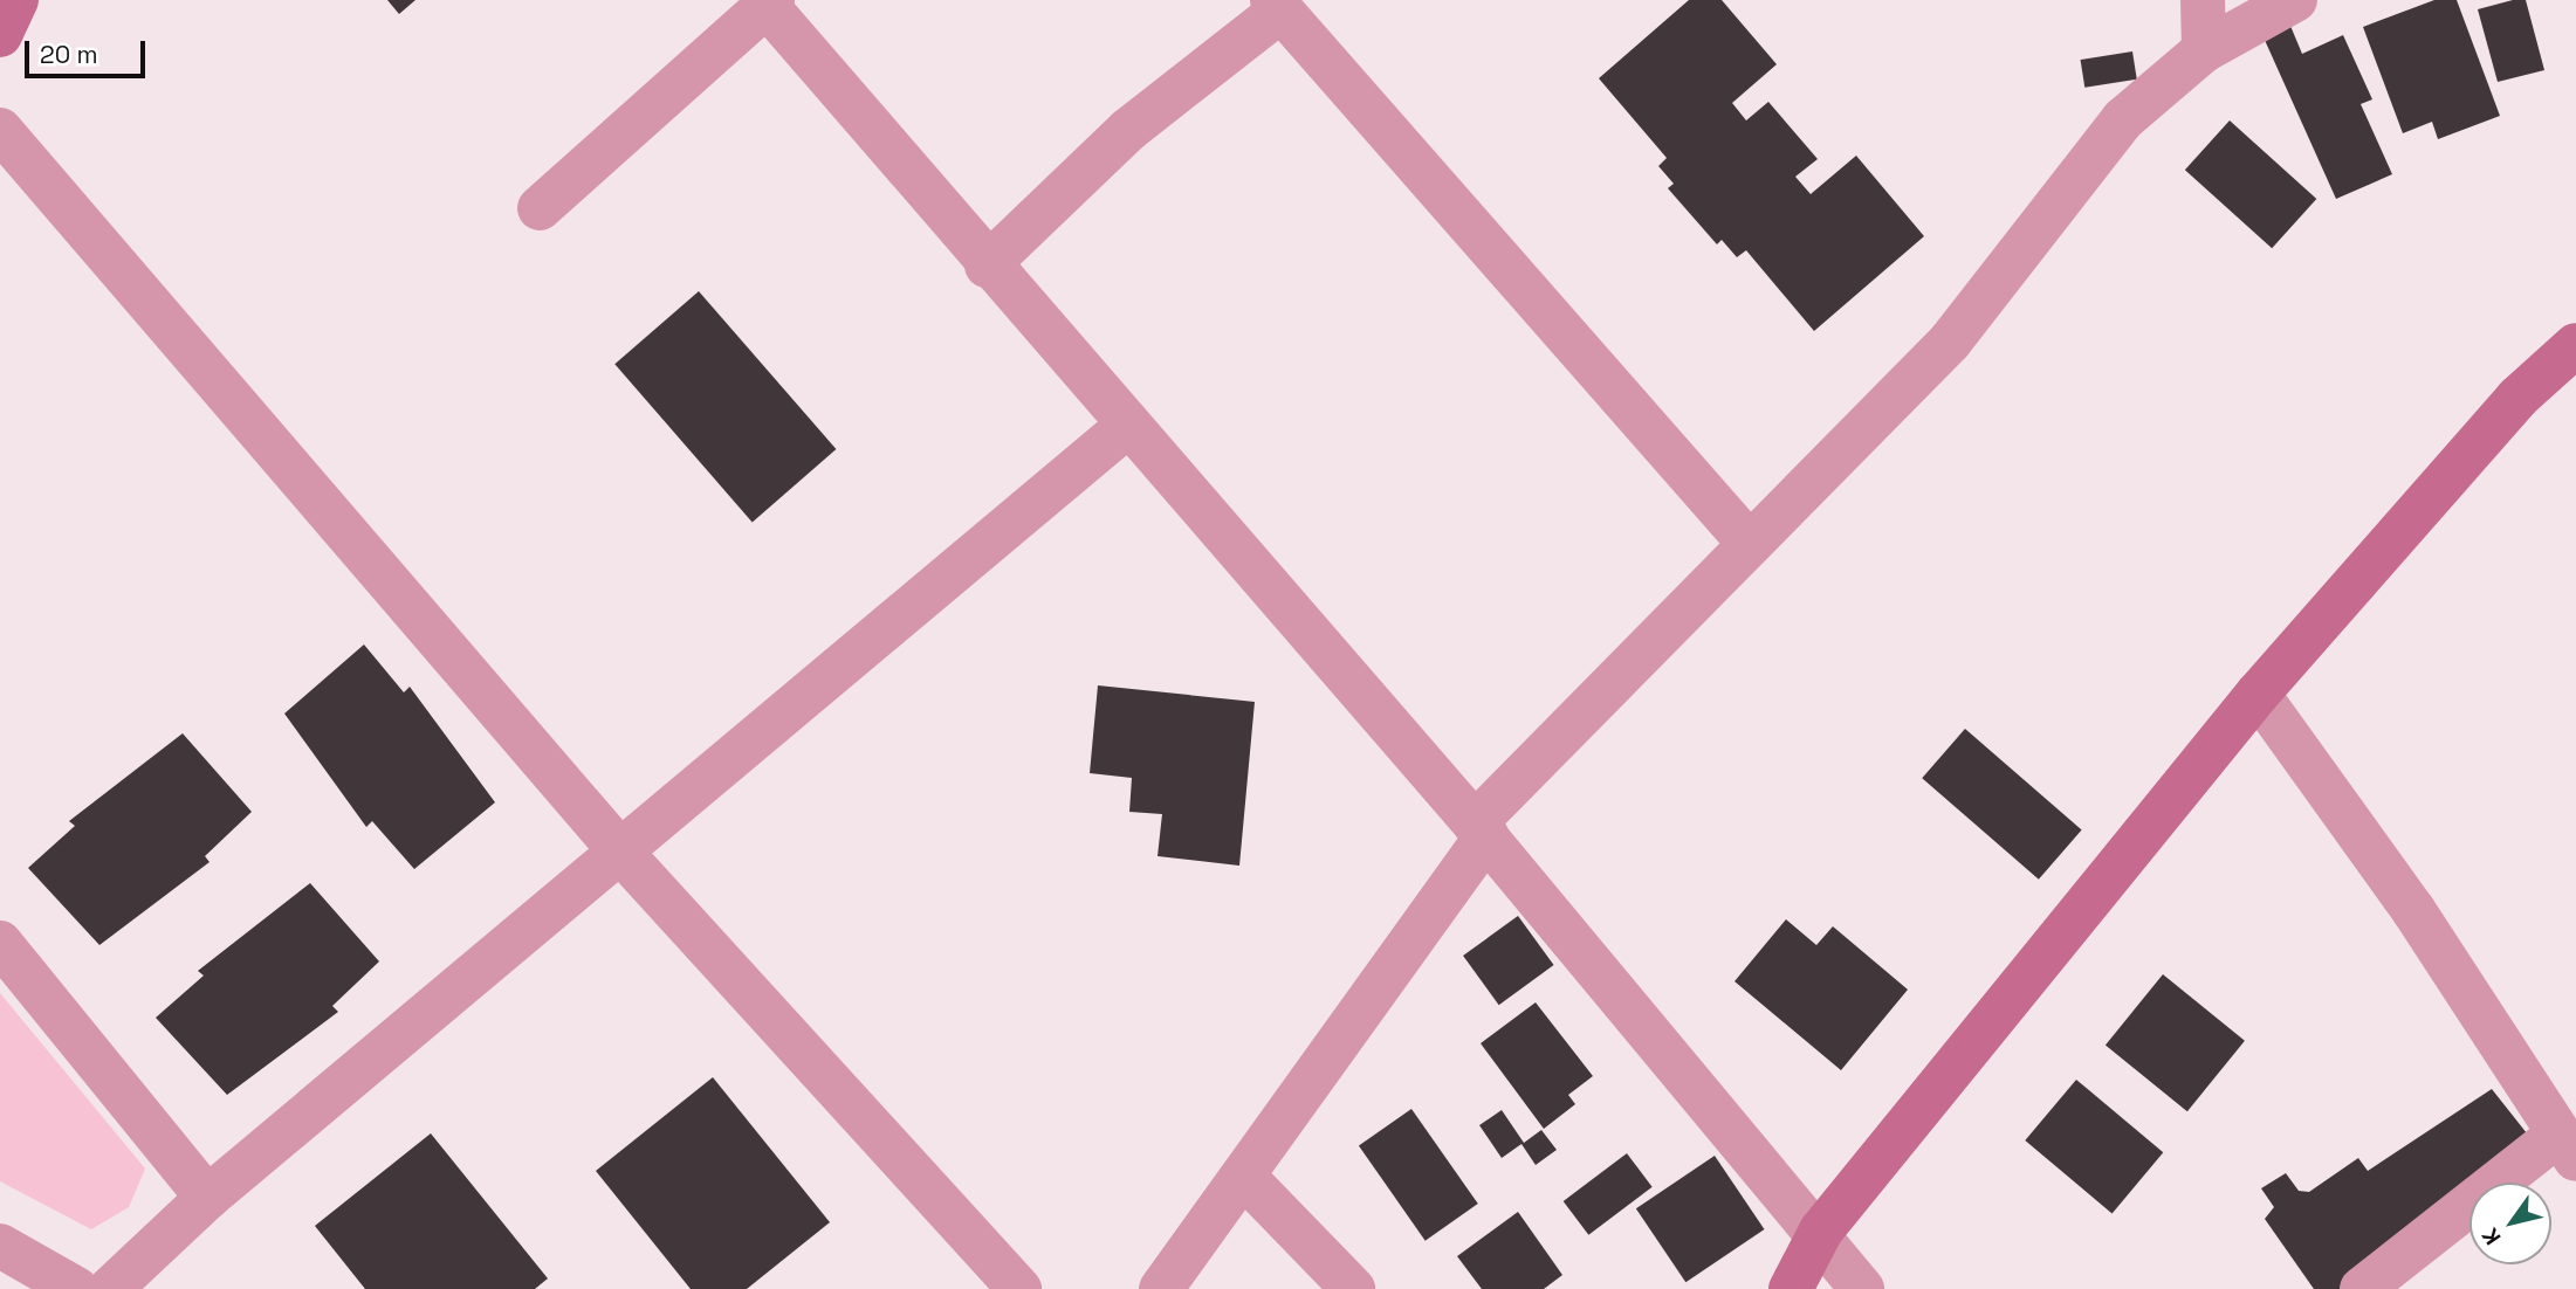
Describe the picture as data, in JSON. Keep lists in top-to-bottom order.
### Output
{
  "scale_bar": "20 m",
  "north": "bottom left"
}
